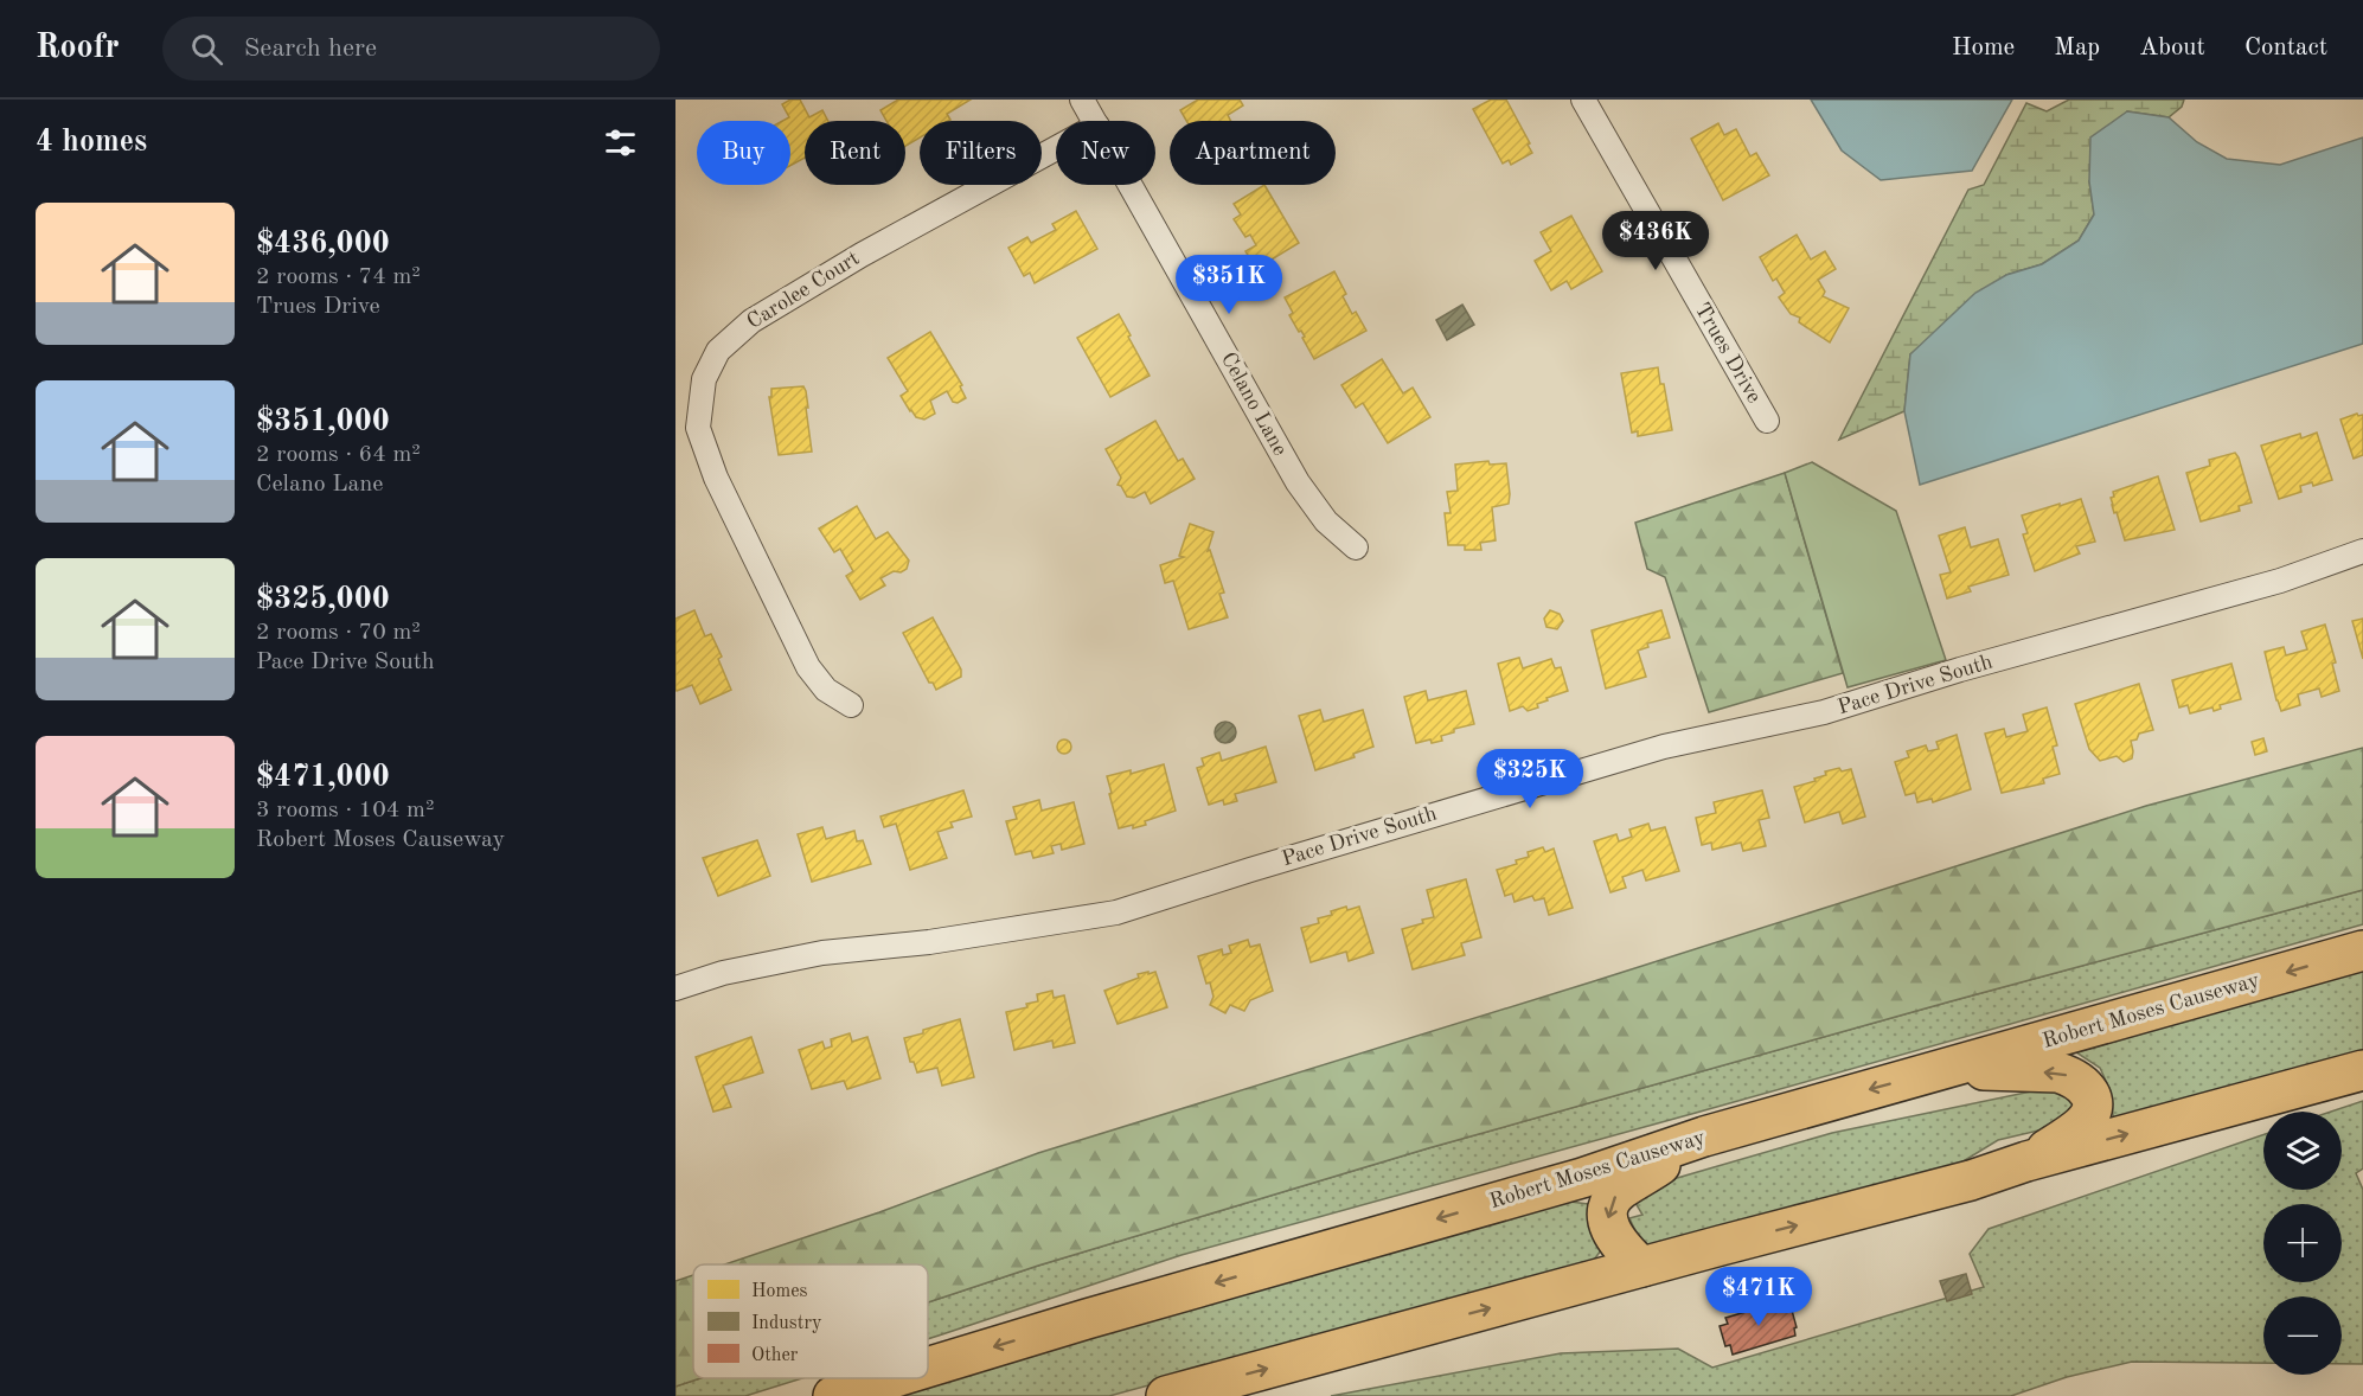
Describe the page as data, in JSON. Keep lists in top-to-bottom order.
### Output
{
  "streets": {
    "highway": ["Robert Moses Causeway"],
    "street": [
      "Carolee Court",
      "Trues Drive",
      "Celano Lane",
      "Pace Drive South"
    ]
  },
  "legend": ["Homes", "Industry", "Other"],
  "page": {
    "header": "Roofr",
    "search": "Search here",
    "nav": [
      "Home",
      "Map",
      "About",
      "Contact"
    ],
    "heading": "4 homes",
    "chip": [
      "Buy",
      "Rent",
      "Filters",
      "New",
      "Apartment"
    ],
    "list": [
      {
        "name": "$436,000",
        "note": "2 rooms · 74 m² · Trues Drive"
      },
      {
        "name": "$351,000",
        "note": "2 rooms · 64 m² · Celano Lane"
      },
      {
        "name": "$325,000",
        "note": "2 rooms · 70 m² · Pace Drive South"
      },
      {
        "name": "$471,000",
        "note": "3 rooms · 104 m² · Robert Moses Causeway"
      }
    ],
    "price": [
      "$436K",
      "$351K",
      "$325K",
      "$471K"
    ],
    "map_buttons": ["+", "−"]
  }
}
